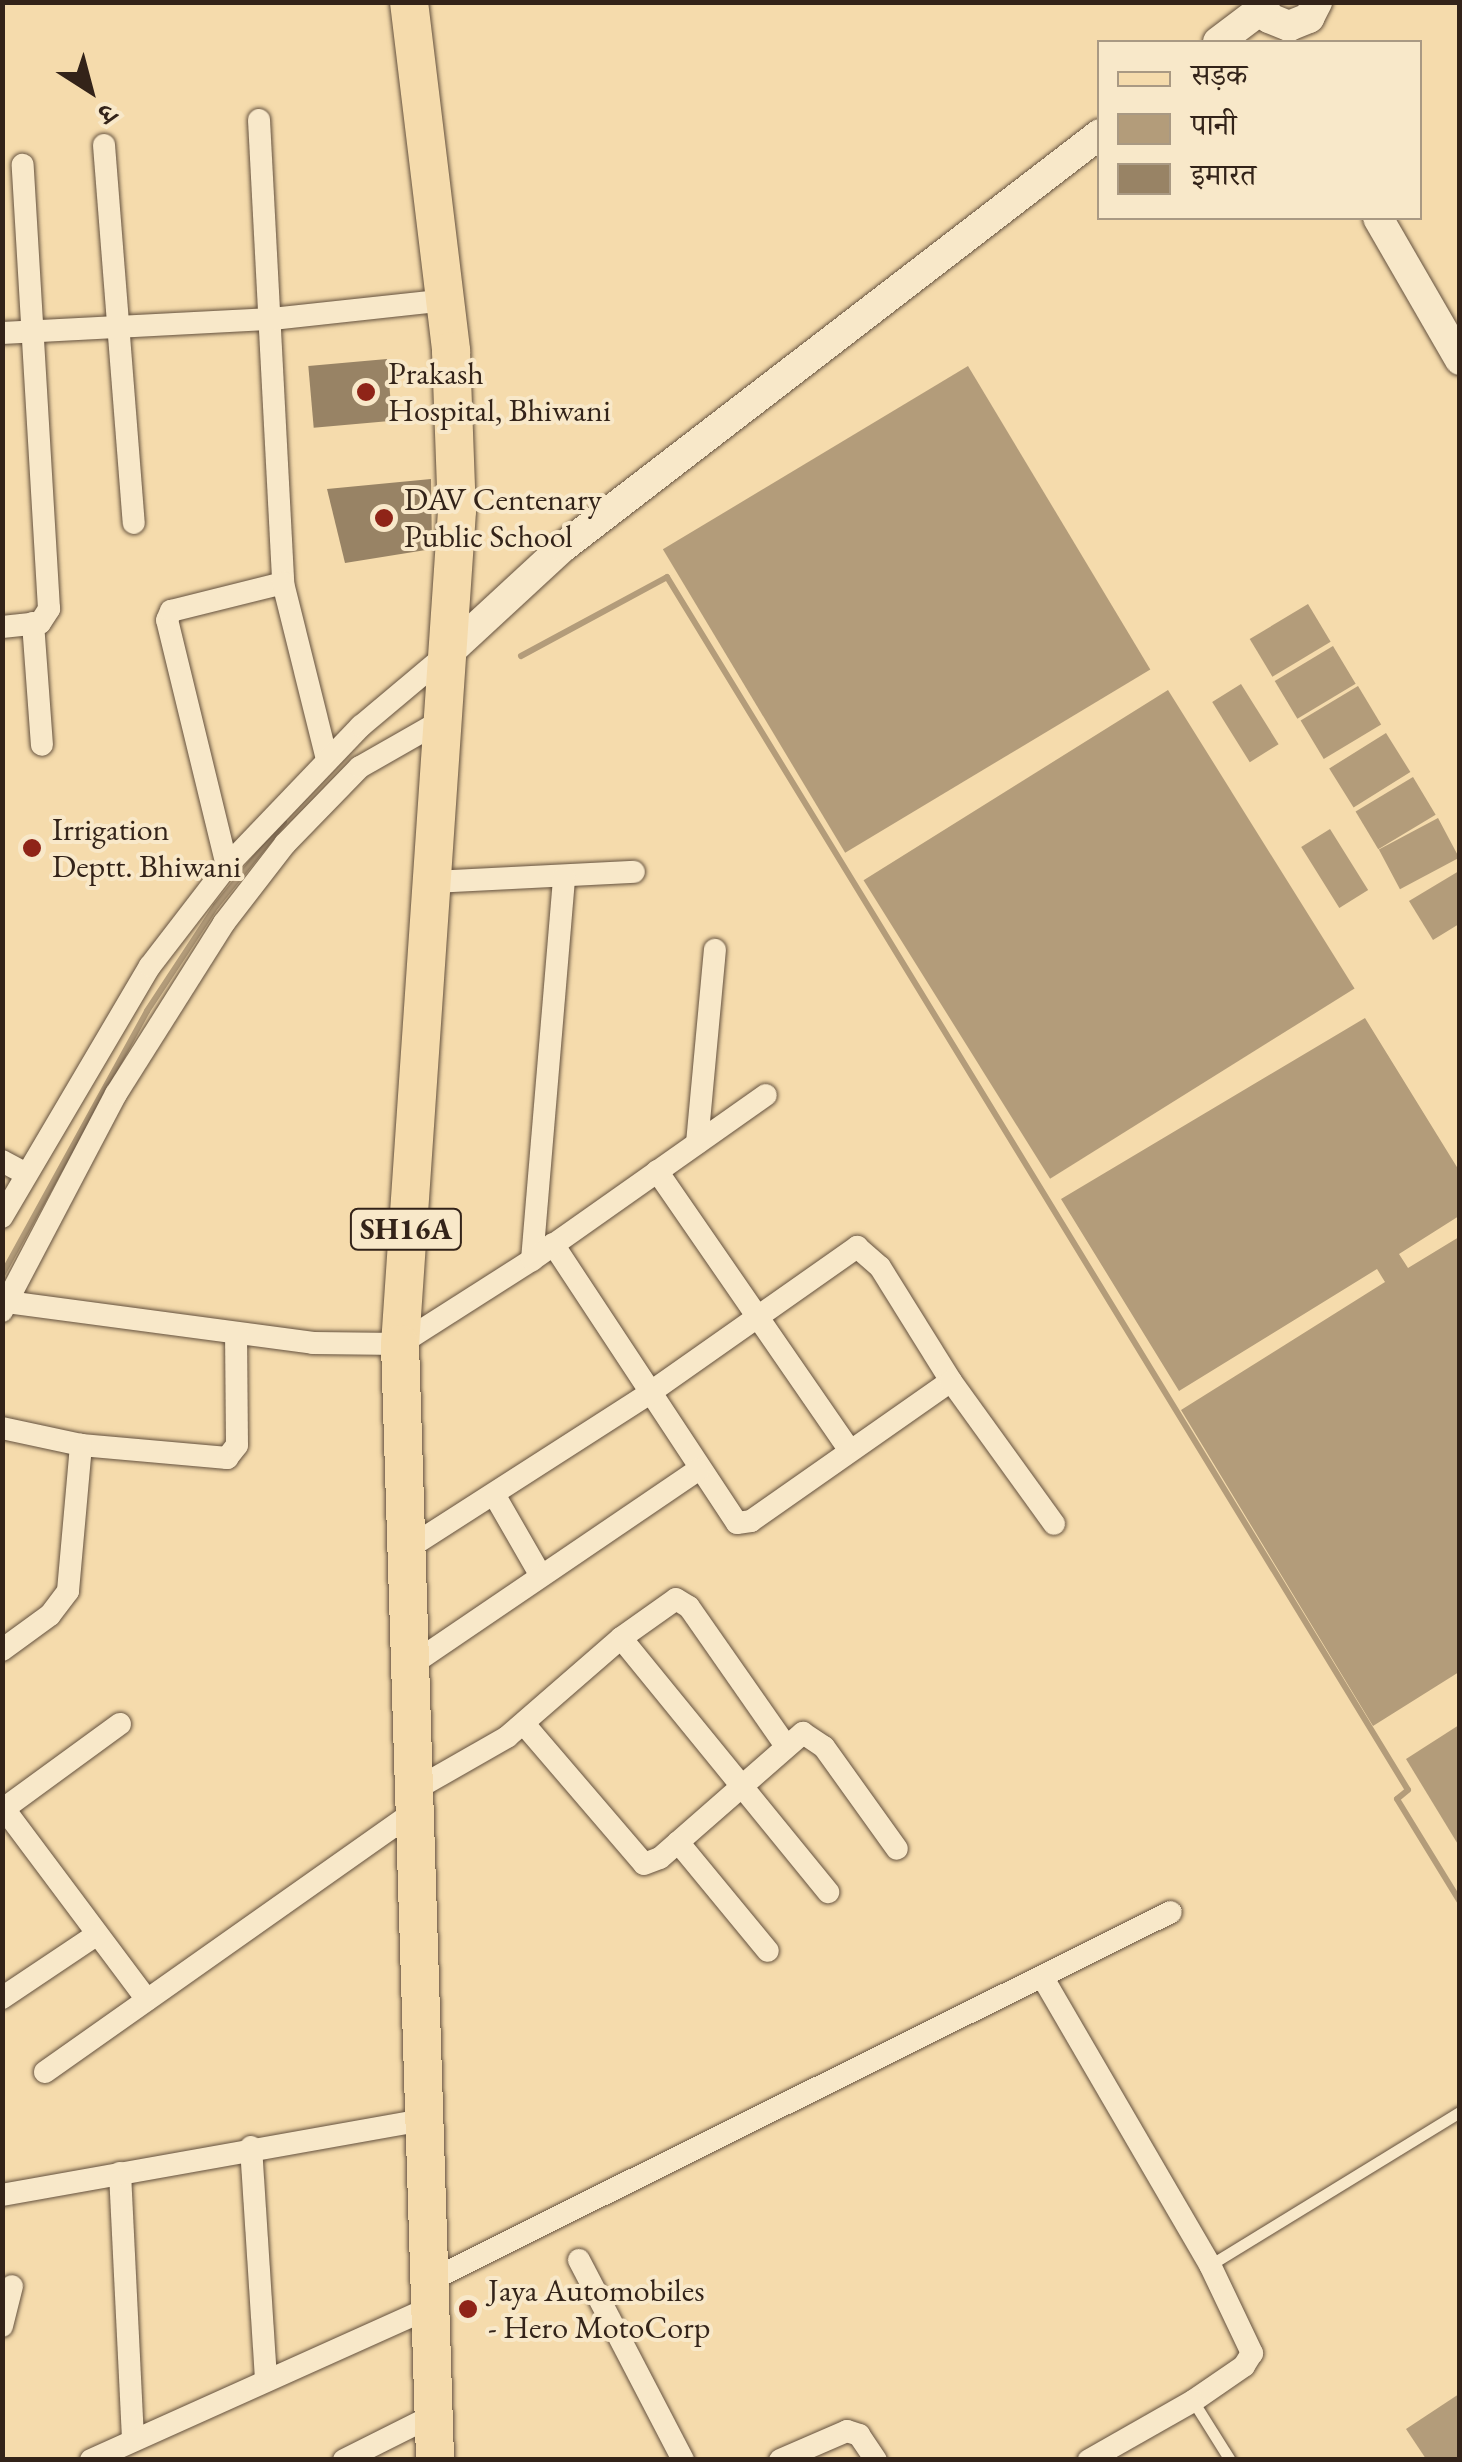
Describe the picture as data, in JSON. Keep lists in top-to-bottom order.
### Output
{
  "streets": {
    "main road": ["SH16A"]
  },
  "places": [
    "Prakash Hospital, Bhiwani",
    "DAV Centenary Public School",
    "Irrigation Deptt. Bhiwani",
    "Jaya Automobiles - Hero MotoCorp"
  ],
  "legend": ["सड़क", "पानी", "इमारत"],
  "north": "bottom right"
}
